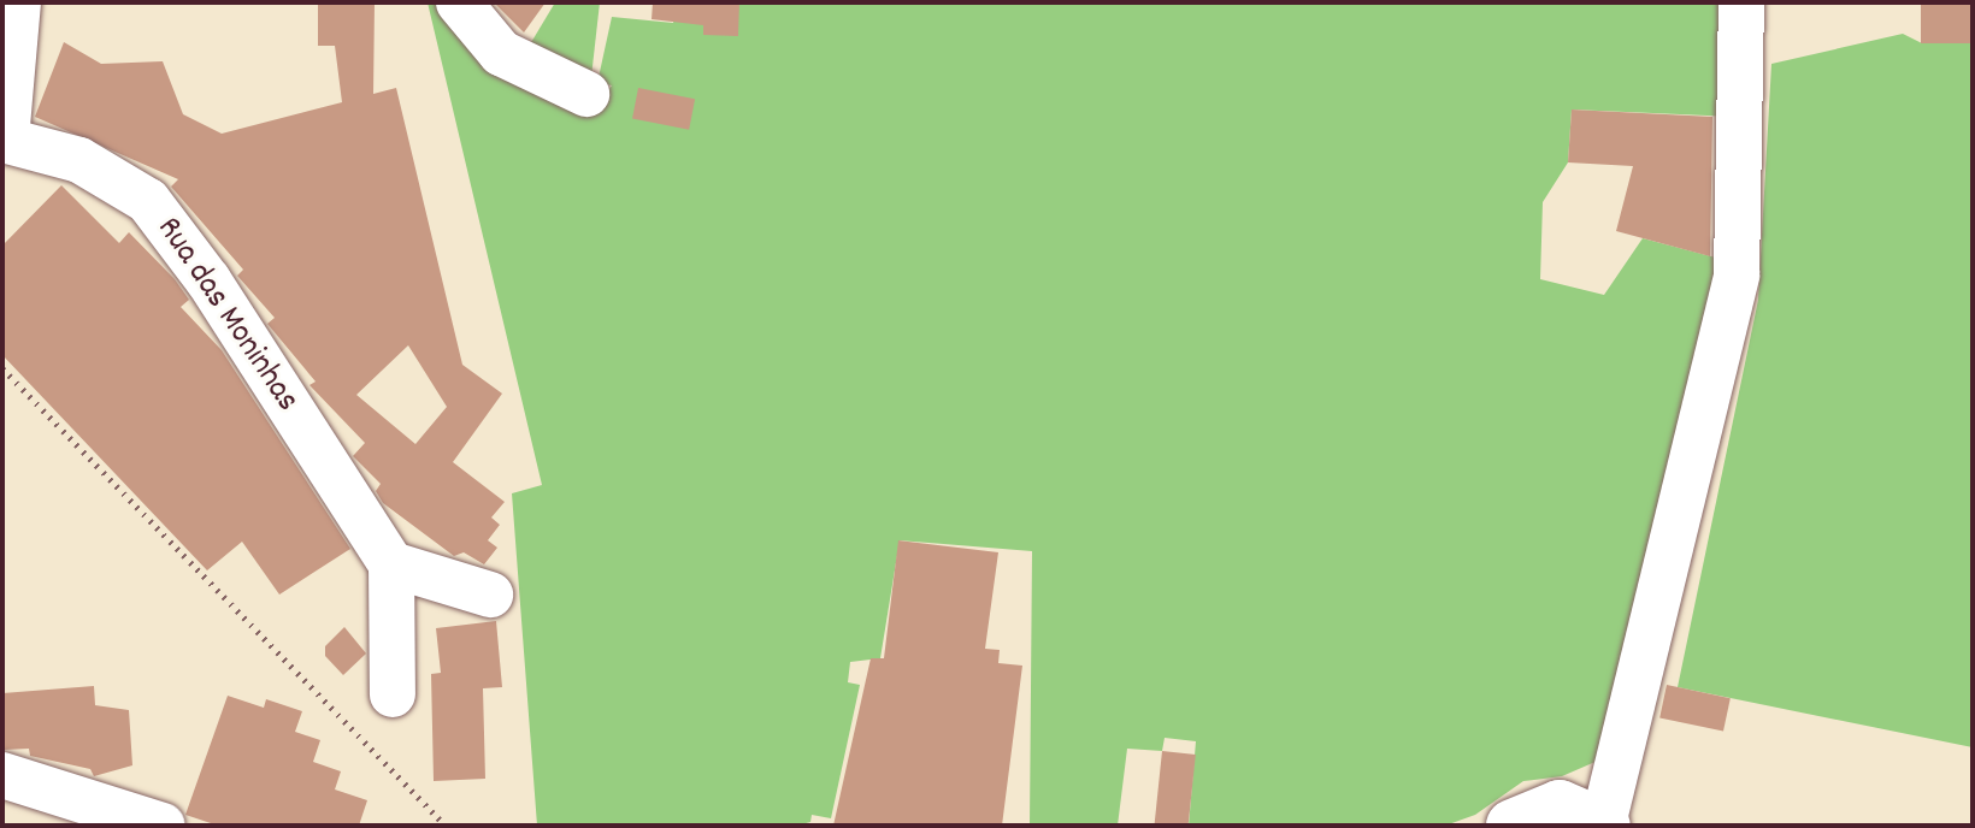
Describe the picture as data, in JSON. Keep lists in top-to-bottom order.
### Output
{
  "streets": {
    "street": ["Rua das Moninhas"]
  }
}
